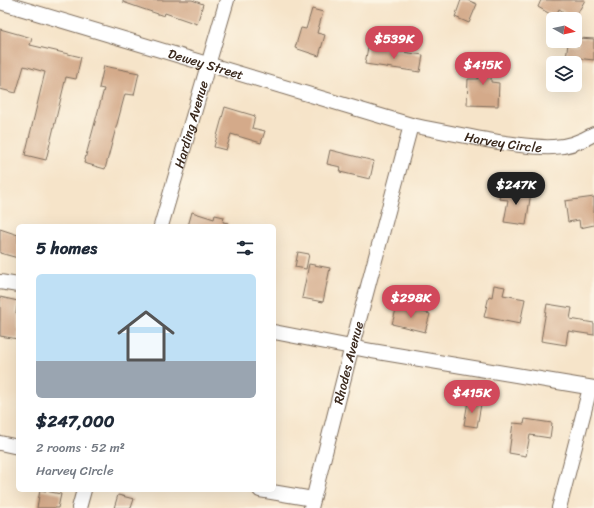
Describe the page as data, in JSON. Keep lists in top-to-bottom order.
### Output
{
  "streets": {
    "street": [
      "Dewey Street",
      "Harding Avenue",
      "Harvey Circle",
      "Rhodes Avenue"
    ]
  },
  "crossings": [
    ["Dewey Street", "Harding Avenue"],
    ["Dewey Street", "Harvey Circle"],
    ["Dewey Street", "Rhodes Avenue"],
    ["Harvey Circle", "Rhodes Avenue"]
  ],
  "north": "right",
  "page": {
    "price": [
      "$539K",
      "$415K",
      "$247K",
      "$298K",
      "$415K"
    ],
    "heading": "5 homes",
    "list": [
      {
        "name": "$247,000",
        "note": "2 rooms · 52 m² · Harvey Circle"
      }
    ]
  }
}
